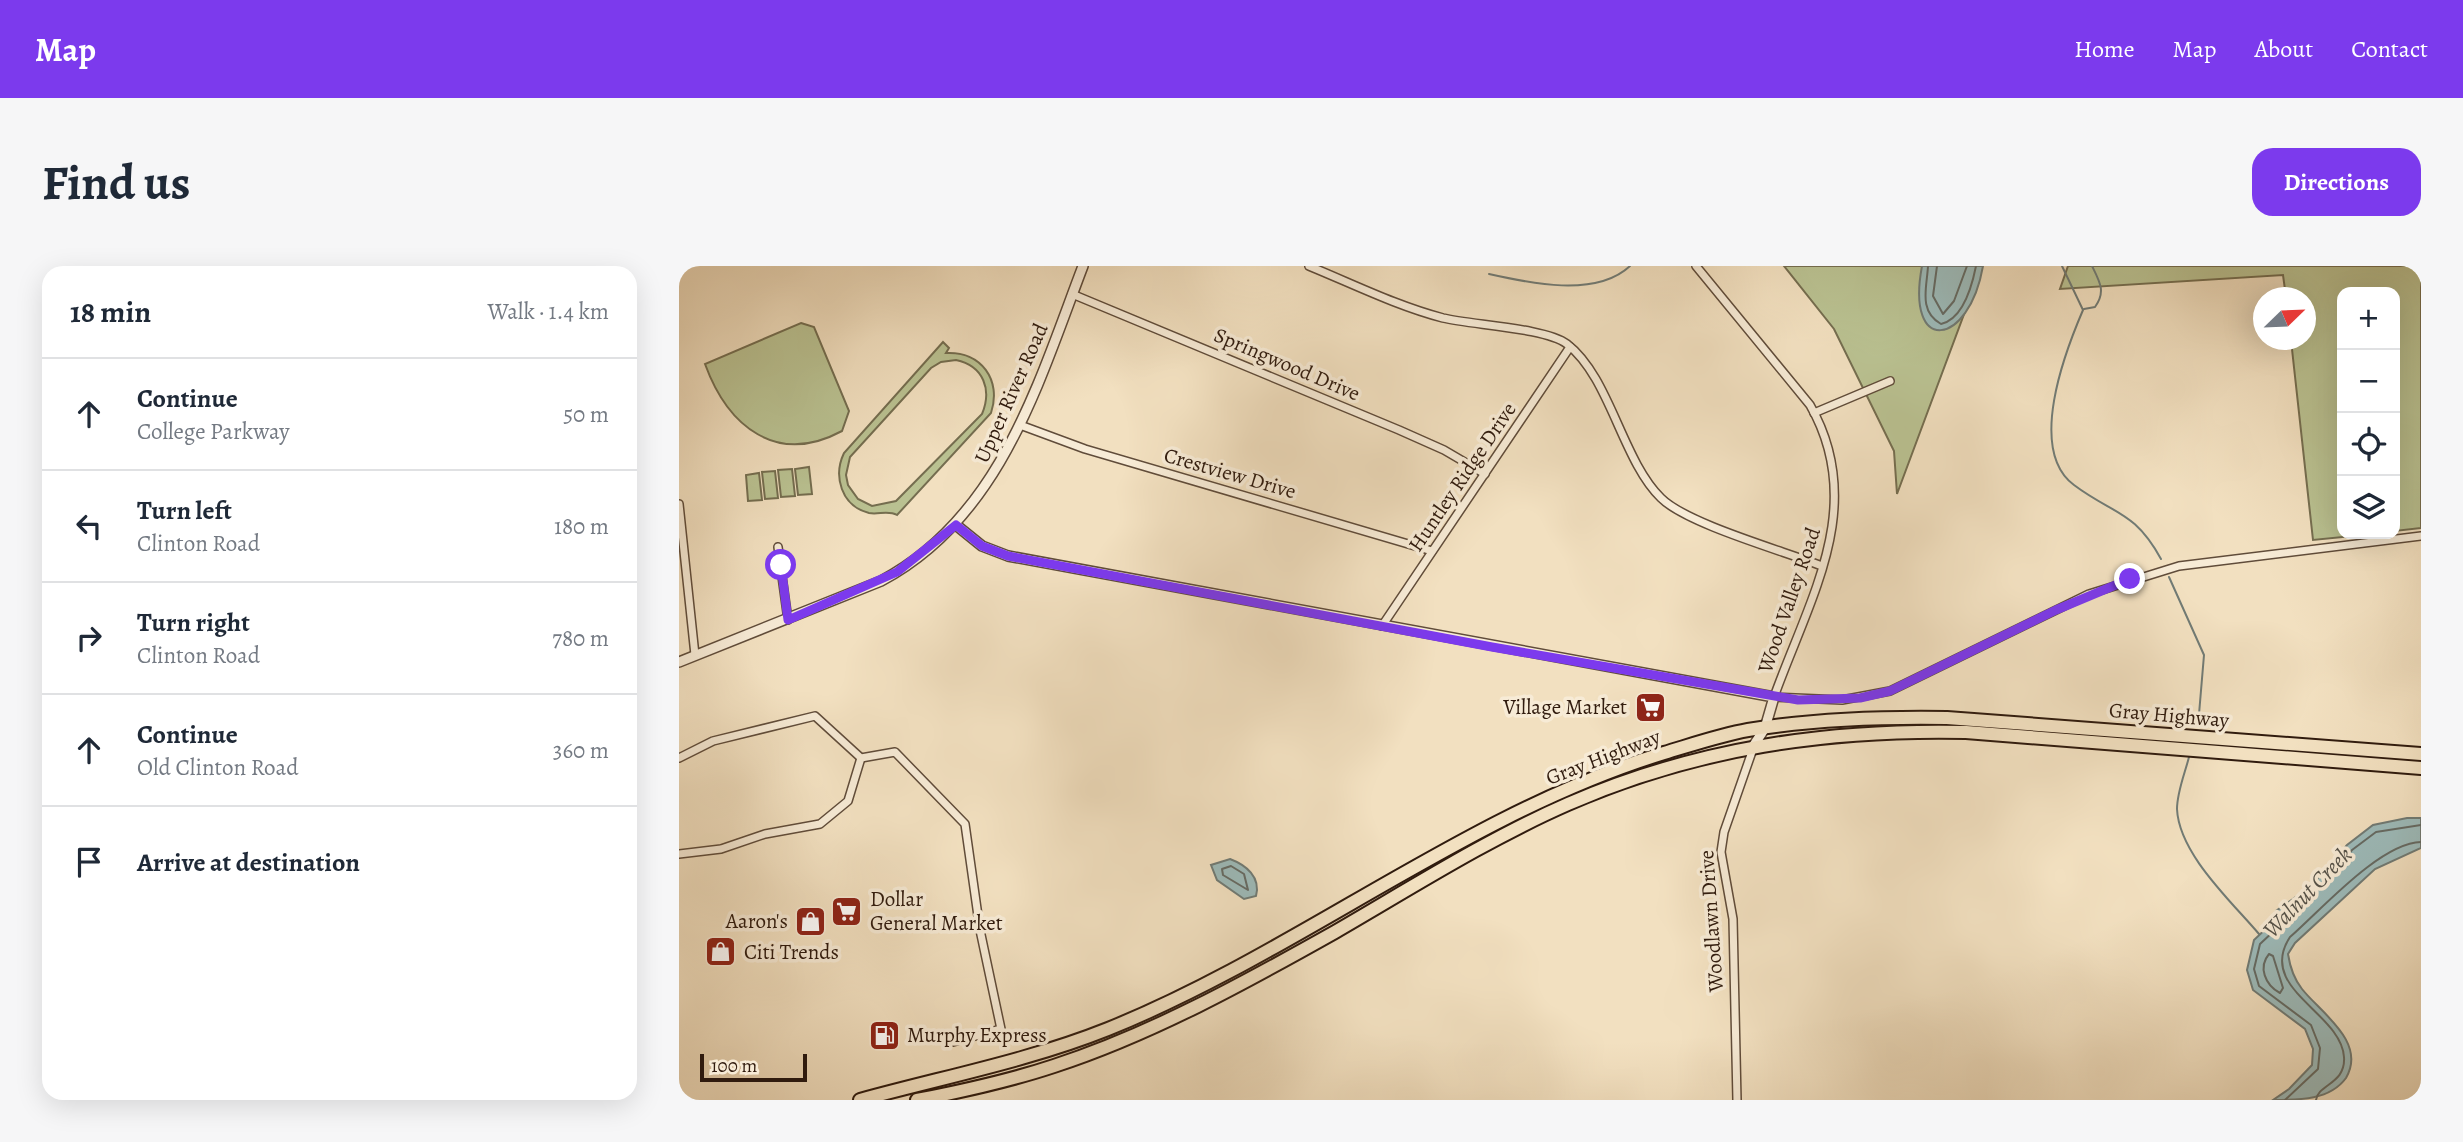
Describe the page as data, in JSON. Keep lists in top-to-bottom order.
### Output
{
  "streets": {
    "highway": ["Gray Highway"],
    "street": [
      "Springwood Drive",
      "Upper River Road",
      "Crestview Drive",
      "Huntley Ridge Drive",
      "Wood Valley Road",
      "Woodlawn Drive"
    ]
  },
  "crossings": [
    ["Springwood Drive", "Upper River Road"],
    ["Springwood Drive", "Huntley Ridge Drive"],
    ["Upper River Road", "Crestview Drive"],
    ["Crestview Drive", "Huntley Ridge Drive"],
    ["Gray Highway", "Woodlawn Drive"]
  ],
  "water": ["Walnut Creek"],
  "places": {
    "supermarket": ["Village Market", "Dollar General Market"],
    "shop": ["Aaron's", "Citi Trends"],
    "fuel station": ["Murphy Express"]
  },
  "scale_bar": "100 m",
  "north": "top right",
  "page": {
    "header": "Map",
    "nav": [
      "Home",
      "Map",
      "About",
      "Contact"
    ],
    "buttons": "Directions",
    "title": "Find us",
    "heading": ["18 min", "Walk · 1.4 km"],
    "map_buttons": ["+", "−"],
    "list": [
      ["Continue", "College Parkway", "50 m"],
      ["Turn left", "Clinton Road", "180 m"],
      ["Turn right", "Clinton Road", "780 m"],
      ["Continue", "Old Clinton Road", "360 m"],
      "Arrive at destination"
    ],
    "scale": "100 m"
  }
}
